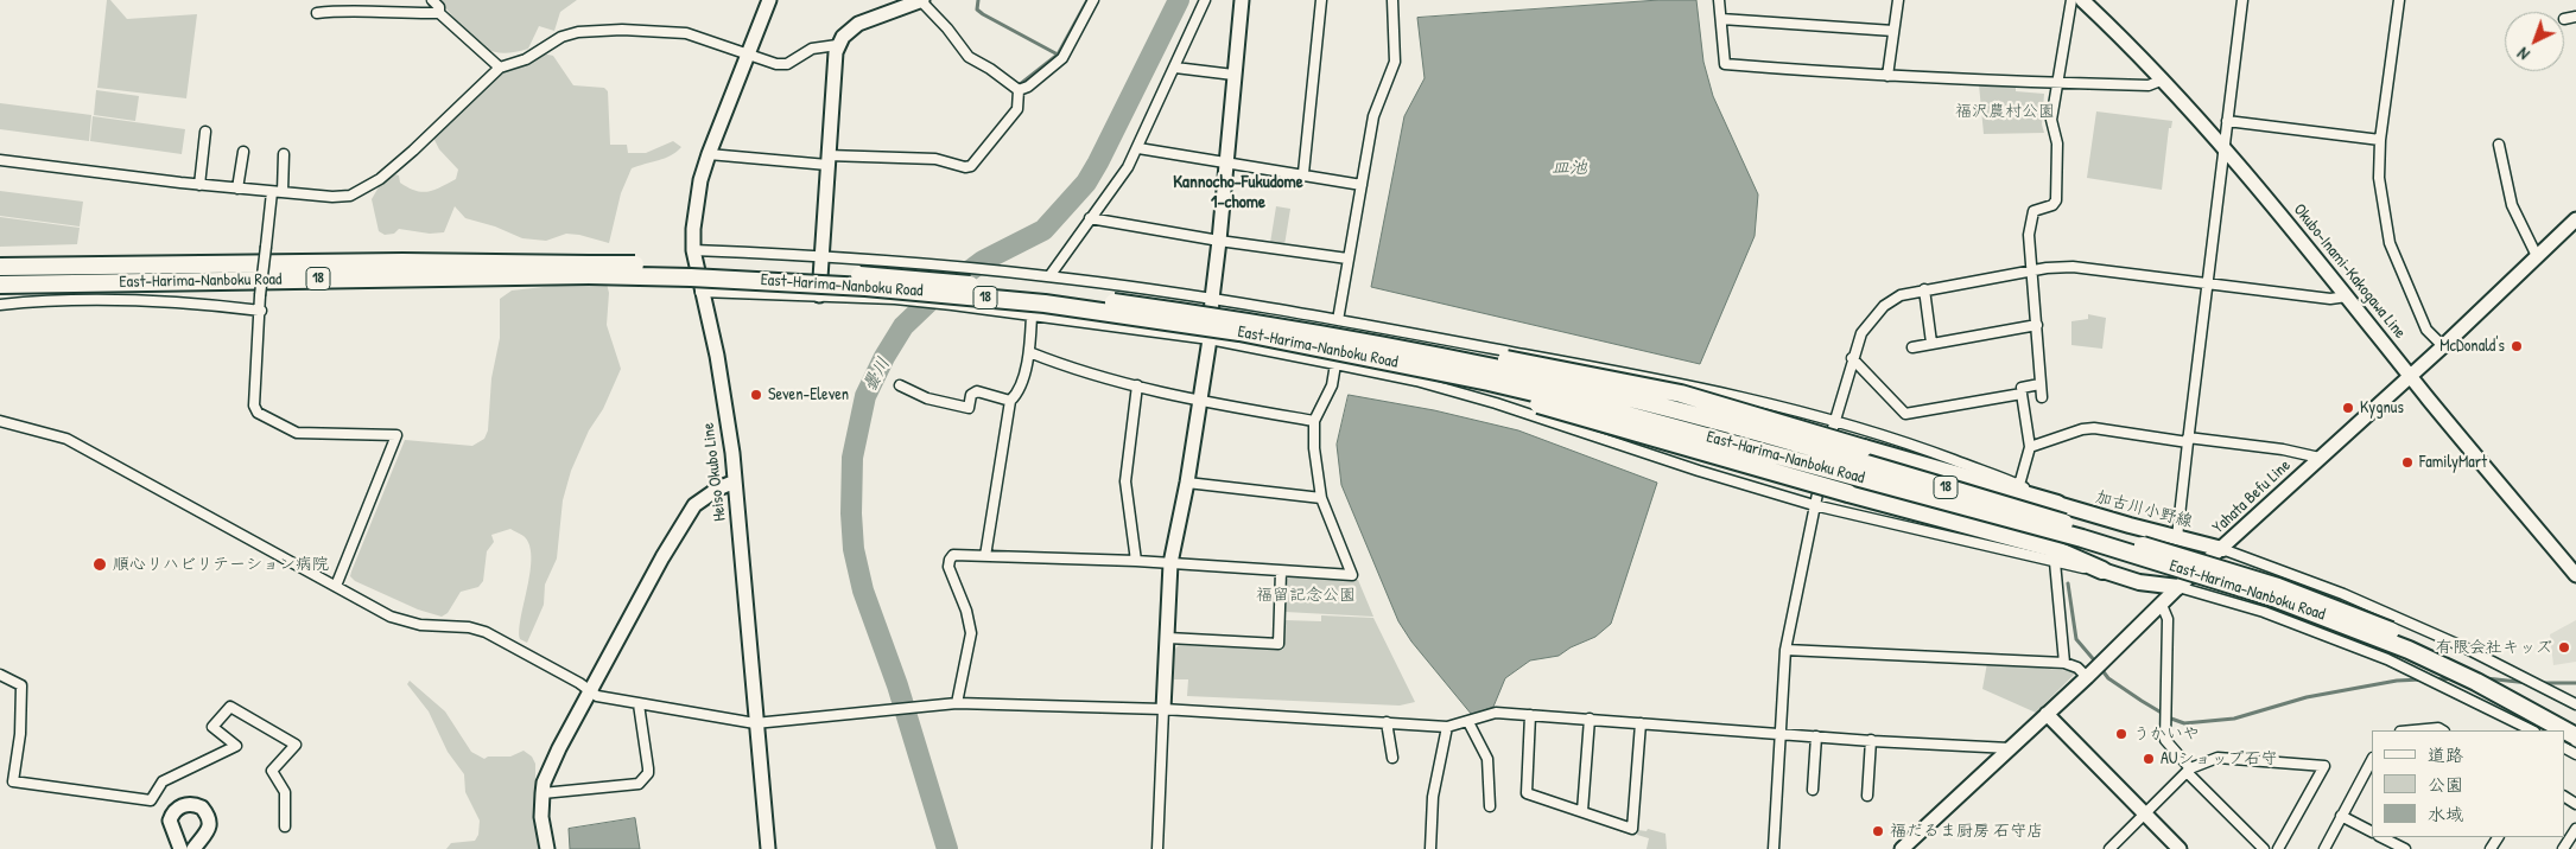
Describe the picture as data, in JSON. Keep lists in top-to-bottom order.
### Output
{
  "streets": {
    "highway": ["18", "East-Harima-Nanboku Road"],
    "main road": [
      "Okubo-Inami-Kakogawa Line",
      "Heiso Okubo Line",
      "Yahata Befu Line",
      "加古川小野線"
    ]
  },
  "crossings": [
    ["Okubo-Inami-Kakogawa Line", "Yahata Befu Line"],
    ["18", "East-Harima-Nanboku Road"],
    ["18", "Yahata Befu Line"],
    ["18", "加古川小野線"],
    ["Yahata Befu Line", "加古川小野線"]
  ],
  "districts": ["Kannocho-Fukudome 1-chome"],
  "water": ["皿池", "曇川"],
  "parks": ["福沢農村公園", "福留記念公園"],
  "places": [
    "McDonald's",
    "Seven-Eleven",
    "Kygnus",
    "FamilyMart",
    "順心リハビリテーション病院",
    "有限会社キッズ",
    "うかいや",
    "AUショップ石守",
    "福だるま厨房 石守店"
  ],
  "legend": ["道路", "公園", "水域"],
  "north": "bottom left"
}
